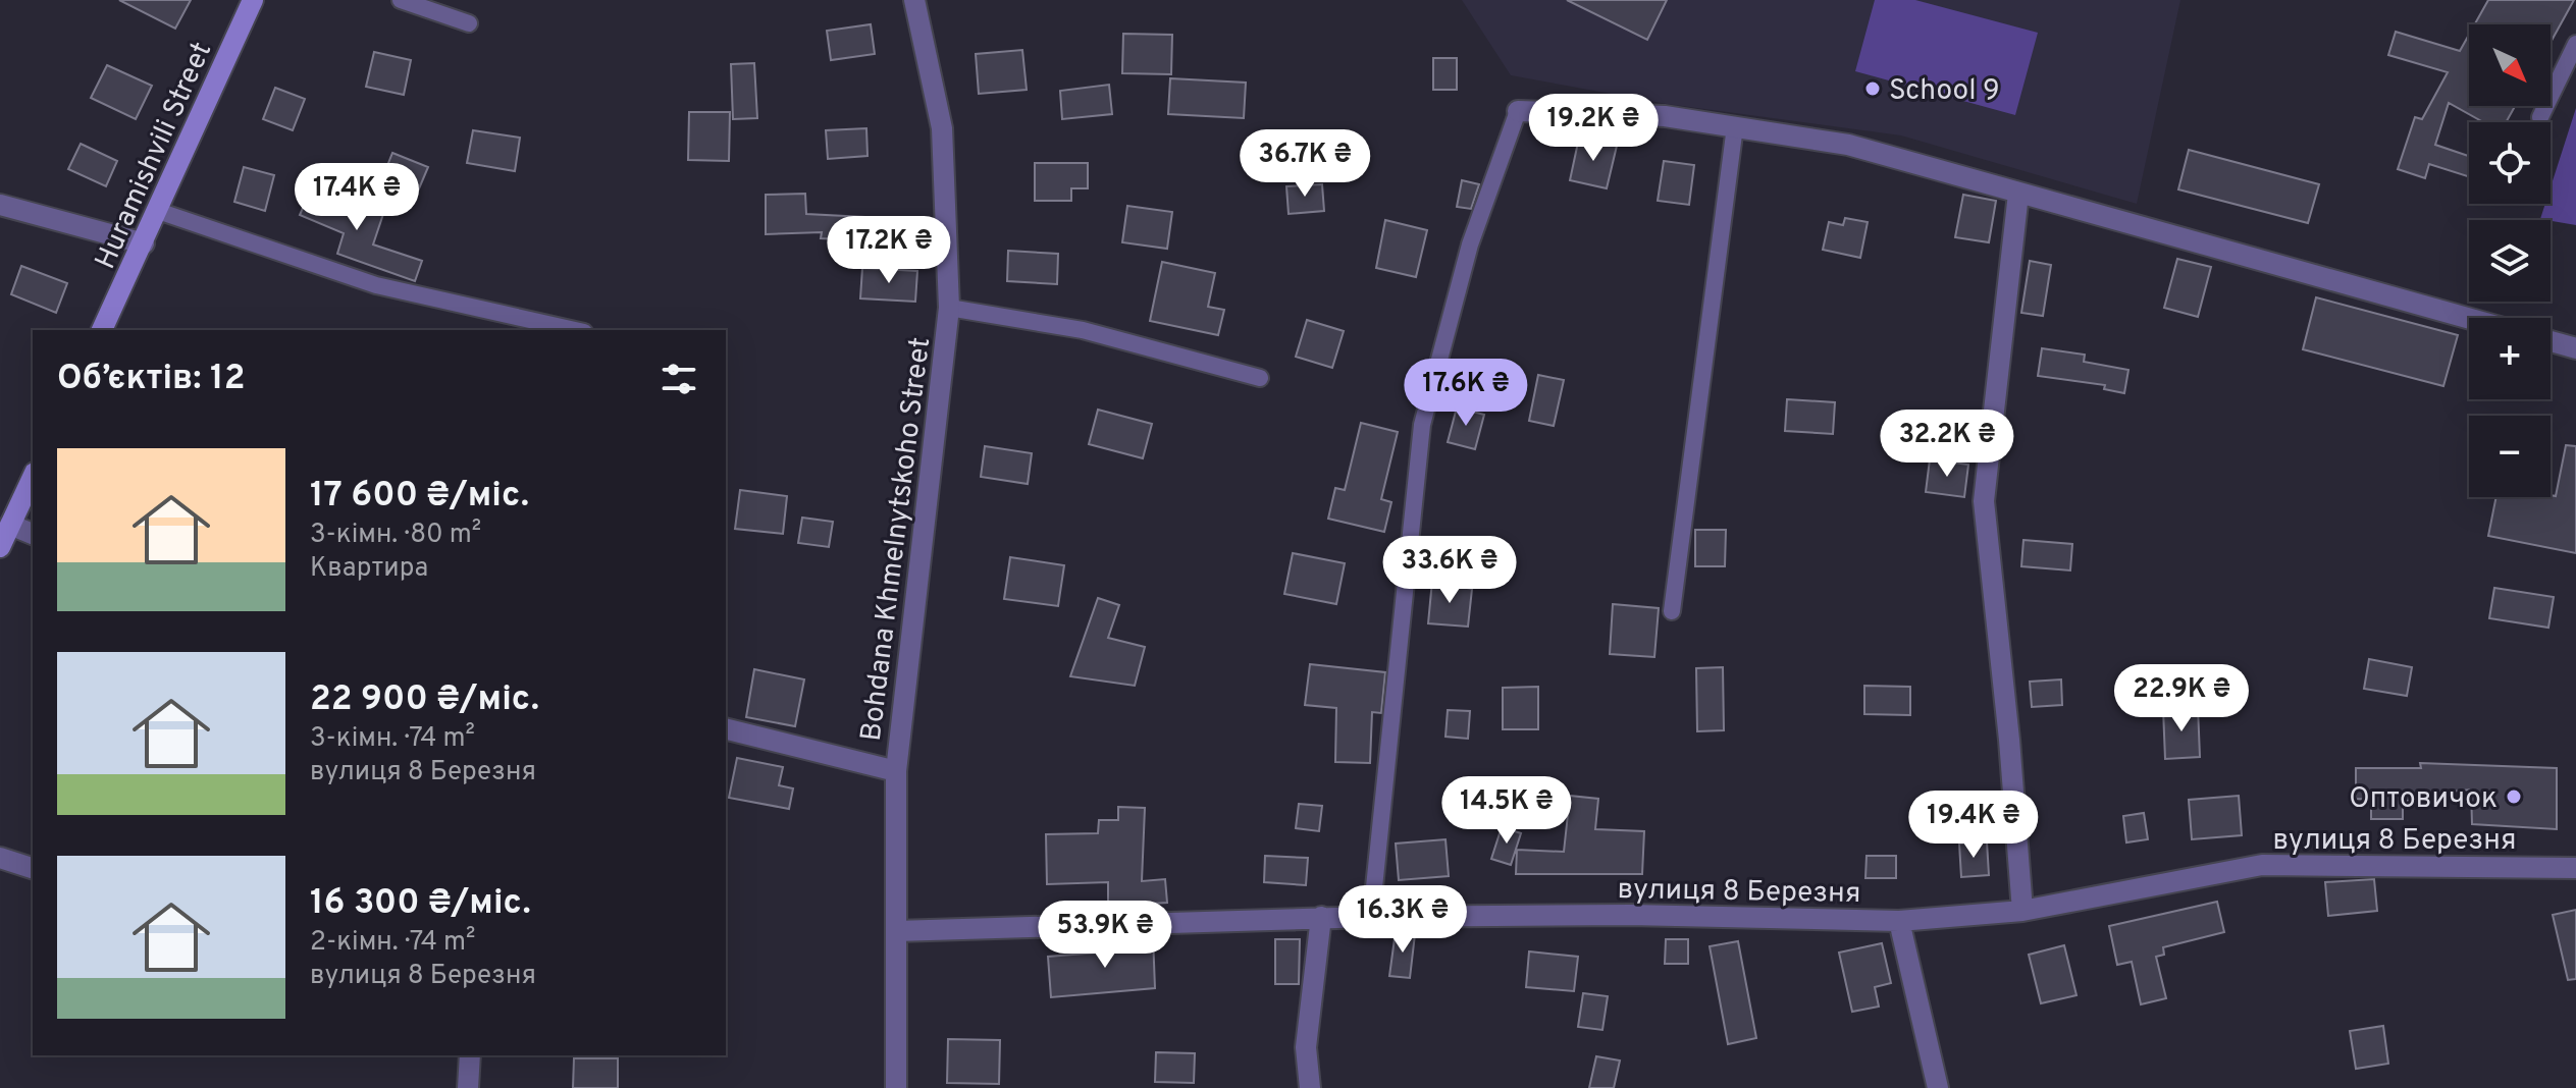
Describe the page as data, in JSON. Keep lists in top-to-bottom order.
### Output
{
  "streets": {
    "main road": ["Huramishvili Street"],
    "street": ["Bohdana Khmelnytskoho Street", "вулиця 8 Березня"]
  },
  "crossings": [
    ["Bohdana Khmelnytskoho Street", "вулиця 8 Березня"]
  ],
  "places": ["School 9", "Оптовичок"],
  "north": "bottom right",
  "page": {
    "map_buttons": ["+", "−"],
    "price": [
      "19.2K ₴",
      "36.7K ₴",
      "17.4K ₴",
      "17.2K ₴",
      "17.6K ₴",
      "32.2K ₴",
      "33.6K ₴",
      "22.9K ₴",
      "14.5K ₴",
      "19.4K ₴",
      "16.3K ₴",
      "53.9K ₴"
    ],
    "heading": "Об’єктів: 12",
    "list": [
      {
        "name": "17 600 ₴/міс.",
        "note": "3-кімн. · 80 m² · Квартира"
      },
      {
        "name": "22 900 ₴/міс.",
        "note": "3-кімн. · 74 m² · вулиця 8 Березня"
      },
      {
        "name": "16 300 ₴/міс.",
        "note": "2-кімн. · 74 m² · вулиця 8 Березня"
      }
    ]
  }
}
